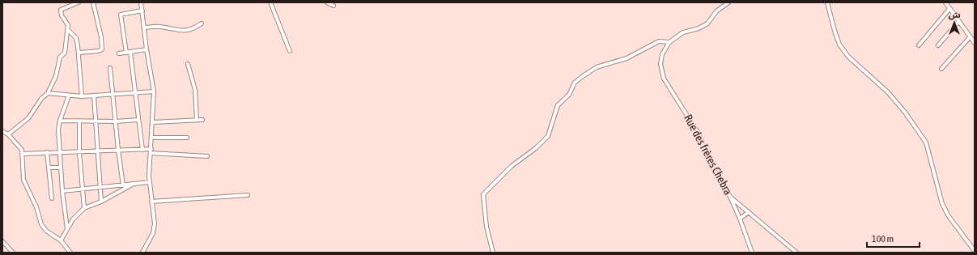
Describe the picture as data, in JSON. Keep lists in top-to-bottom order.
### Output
{
  "streets": {
    "street": ["Rue des frères Chebra"]
  },
  "scale_bar": "100 m",
  "north": "top"
}
